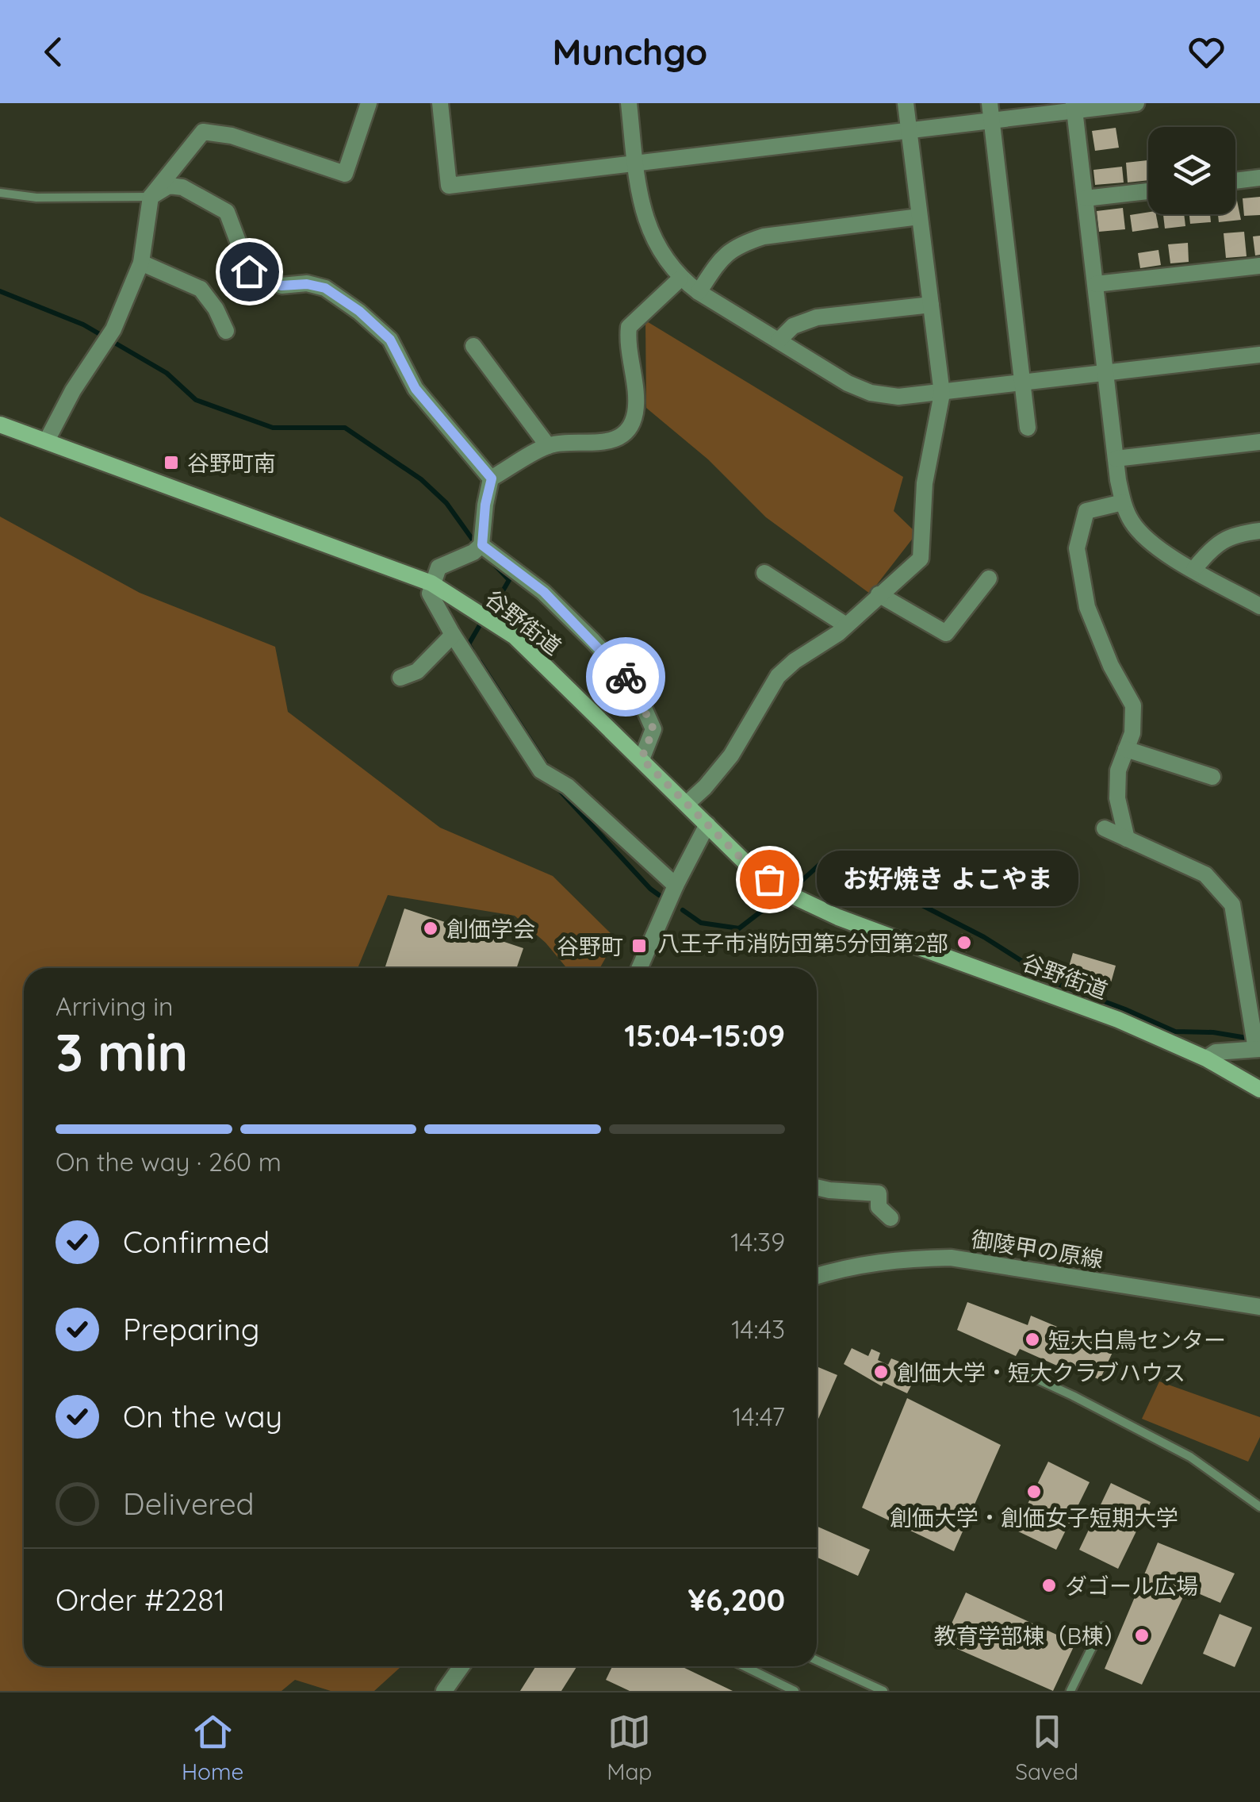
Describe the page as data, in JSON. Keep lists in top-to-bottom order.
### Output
{
  "streets": {
    "main road": ["谷野街道"],
    "street": ["御陵甲の原線"]
  },
  "places": {
    "transit": ["谷野町南", "谷野町"],
    "other": [
      "お好焼き よこやま",
      "創価学会",
      "八王子市消防団第5分団第2部",
      "短大白鳥センター",
      "創価大学・短大クラブハウス",
      "創価大学・創価女子短期大学",
      "ダゴール広場",
      "教育学部棟（B棟）"
    ]
  },
  "page": {
    "header": "Munchgo",
    "bubble": "お好焼き よこやま",
    "heading": ["3 min", "Arriving in", "15:04–15:09"],
    "panel": ["Order #2281", "¥6,200"],
    "bar": "On the way · 260 m",
    "list": [
      ["Confirmed", "14:39"],
      ["Preparing", "14:43"],
      ["On the way", "14:47"],
      "Delivered"
    ],
    "tabs": ["Home", "Map", "Saved"]
  }
}
